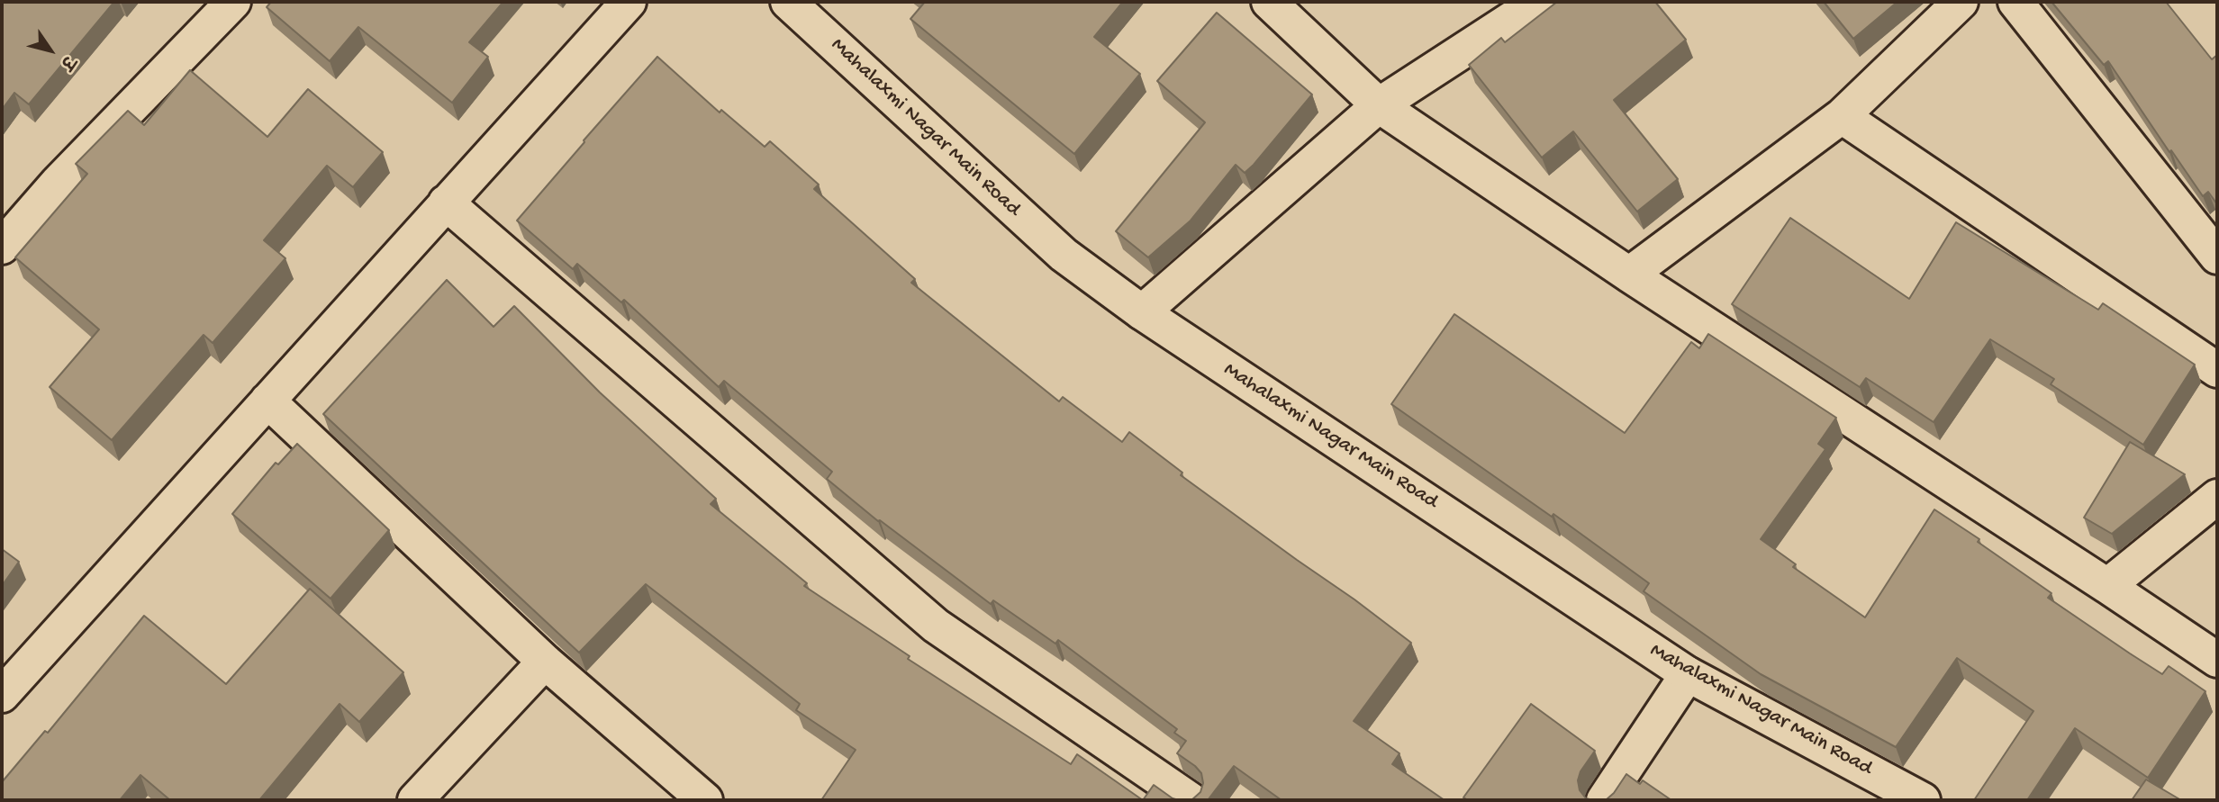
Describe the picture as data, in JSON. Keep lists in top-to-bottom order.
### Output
{
  "streets": {
    "street": ["Mahalaxmi Nagar Main Road"]
  },
  "north": "bottom right"
}
